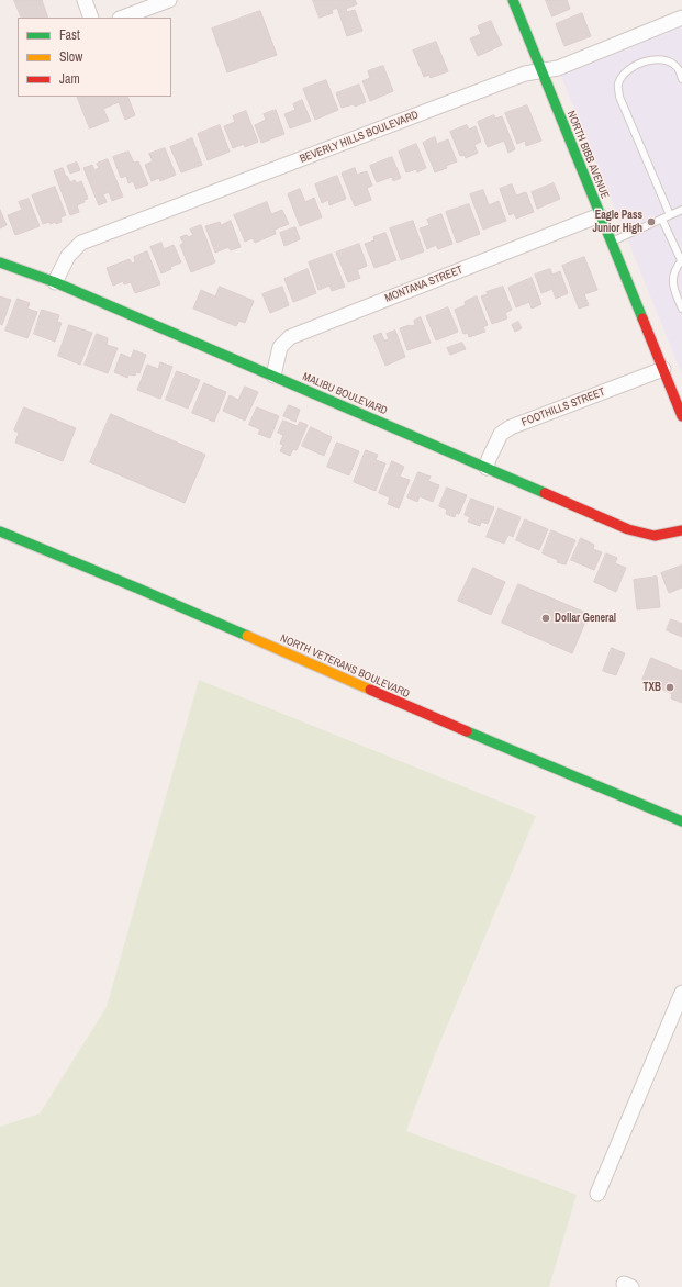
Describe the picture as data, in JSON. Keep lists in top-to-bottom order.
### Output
{
  "streets": {
    "main road": ["NORTH BIBB AVENUE", "MALIBU BOULEVARD", "NORTH VETERANS BOULEVARD"],
    "street": ["BEVERLY HILLS BOULEVARD", "MONTANA STREET", "FOOTHILLS STREET"]
  },
  "crossings": [
    ["BEVERLY HILLS BOULEVARD", "NORTH BIBB AVENUE"],
    ["BEVERLY HILLS BOULEVARD", "MALIBU BOULEVARD"],
    ["NORTH BIBB AVENUE", "MONTANA STREET"],
    ["NORTH BIBB AVENUE", "FOOTHILLS STREET"],
    ["MONTANA STREET", "MALIBU BOULEVARD"],
    ["MALIBU BOULEVARD", "FOOTHILLS STREET"]
  ],
  "places": ["Eagle Pass Junior High", "Dollar General", "TXB"],
  "legend": ["Fast", "Slow", "Jam"]
}
